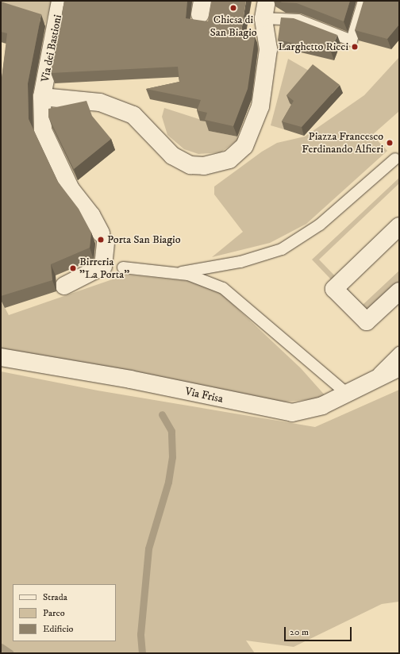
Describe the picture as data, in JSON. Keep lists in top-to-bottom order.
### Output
{
  "streets": {
    "street": ["Via dei Bastioni", "Via Frisa"]
  },
  "places": [
    "Chiesa di San Biagio",
    "Larghetto Ricci",
    "Piazza Francesco Ferdinando Alfieri",
    "Porta San Biagio",
    "Birreria \"La Porta\""
  ],
  "legend": ["Strada", "Parco", "Edificio"],
  "scale_bar": "20 m"
}
